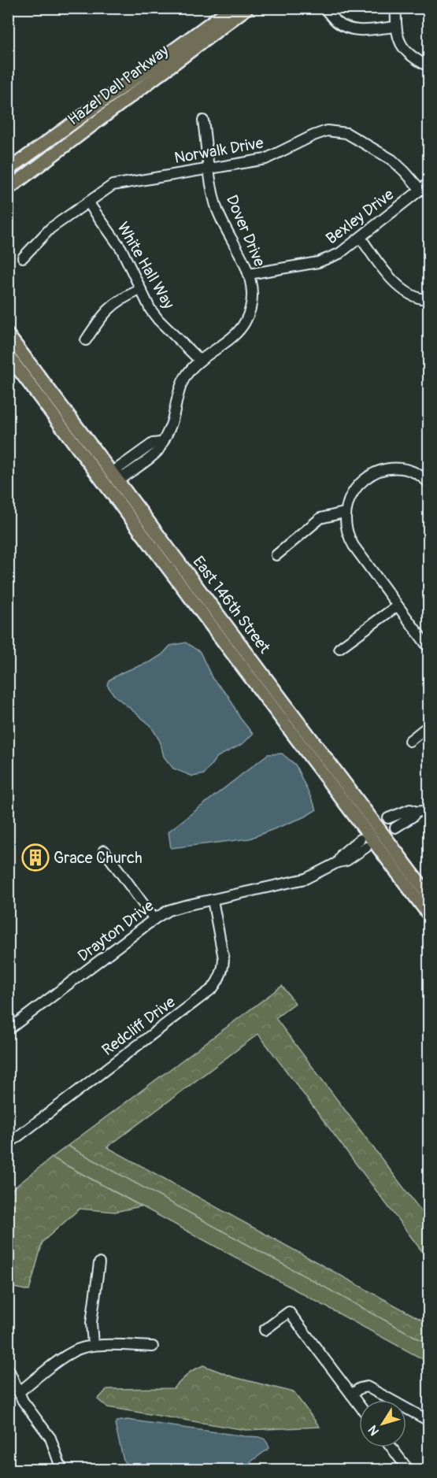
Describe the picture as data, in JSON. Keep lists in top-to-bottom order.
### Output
{
  "streets": {
    "main road": ["Hazel Dell Parkway", "East 146th Street"],
    "street": [
      "Norwalk Drive",
      "Bexley Drive",
      "Dover Drive",
      "White Hall Way",
      "Drayton Drive",
      "Redcliff Drive"
    ]
  },
  "crossings": [
    ["Norwalk Drive", "Bexley Drive"],
    ["Norwalk Drive", "Dover Drive"],
    ["Norwalk Drive", "White Hall Way"],
    ["Bexley Drive", "Dover Drive"],
    ["Dover Drive", "White Hall Way"],
    ["Dover Drive", "East 146th Street"],
    ["Drayton Drive", "Redcliff Drive"]
  ],
  "places": {
    "building": ["Grace Church"]
  },
  "north": "bottom left"
}
